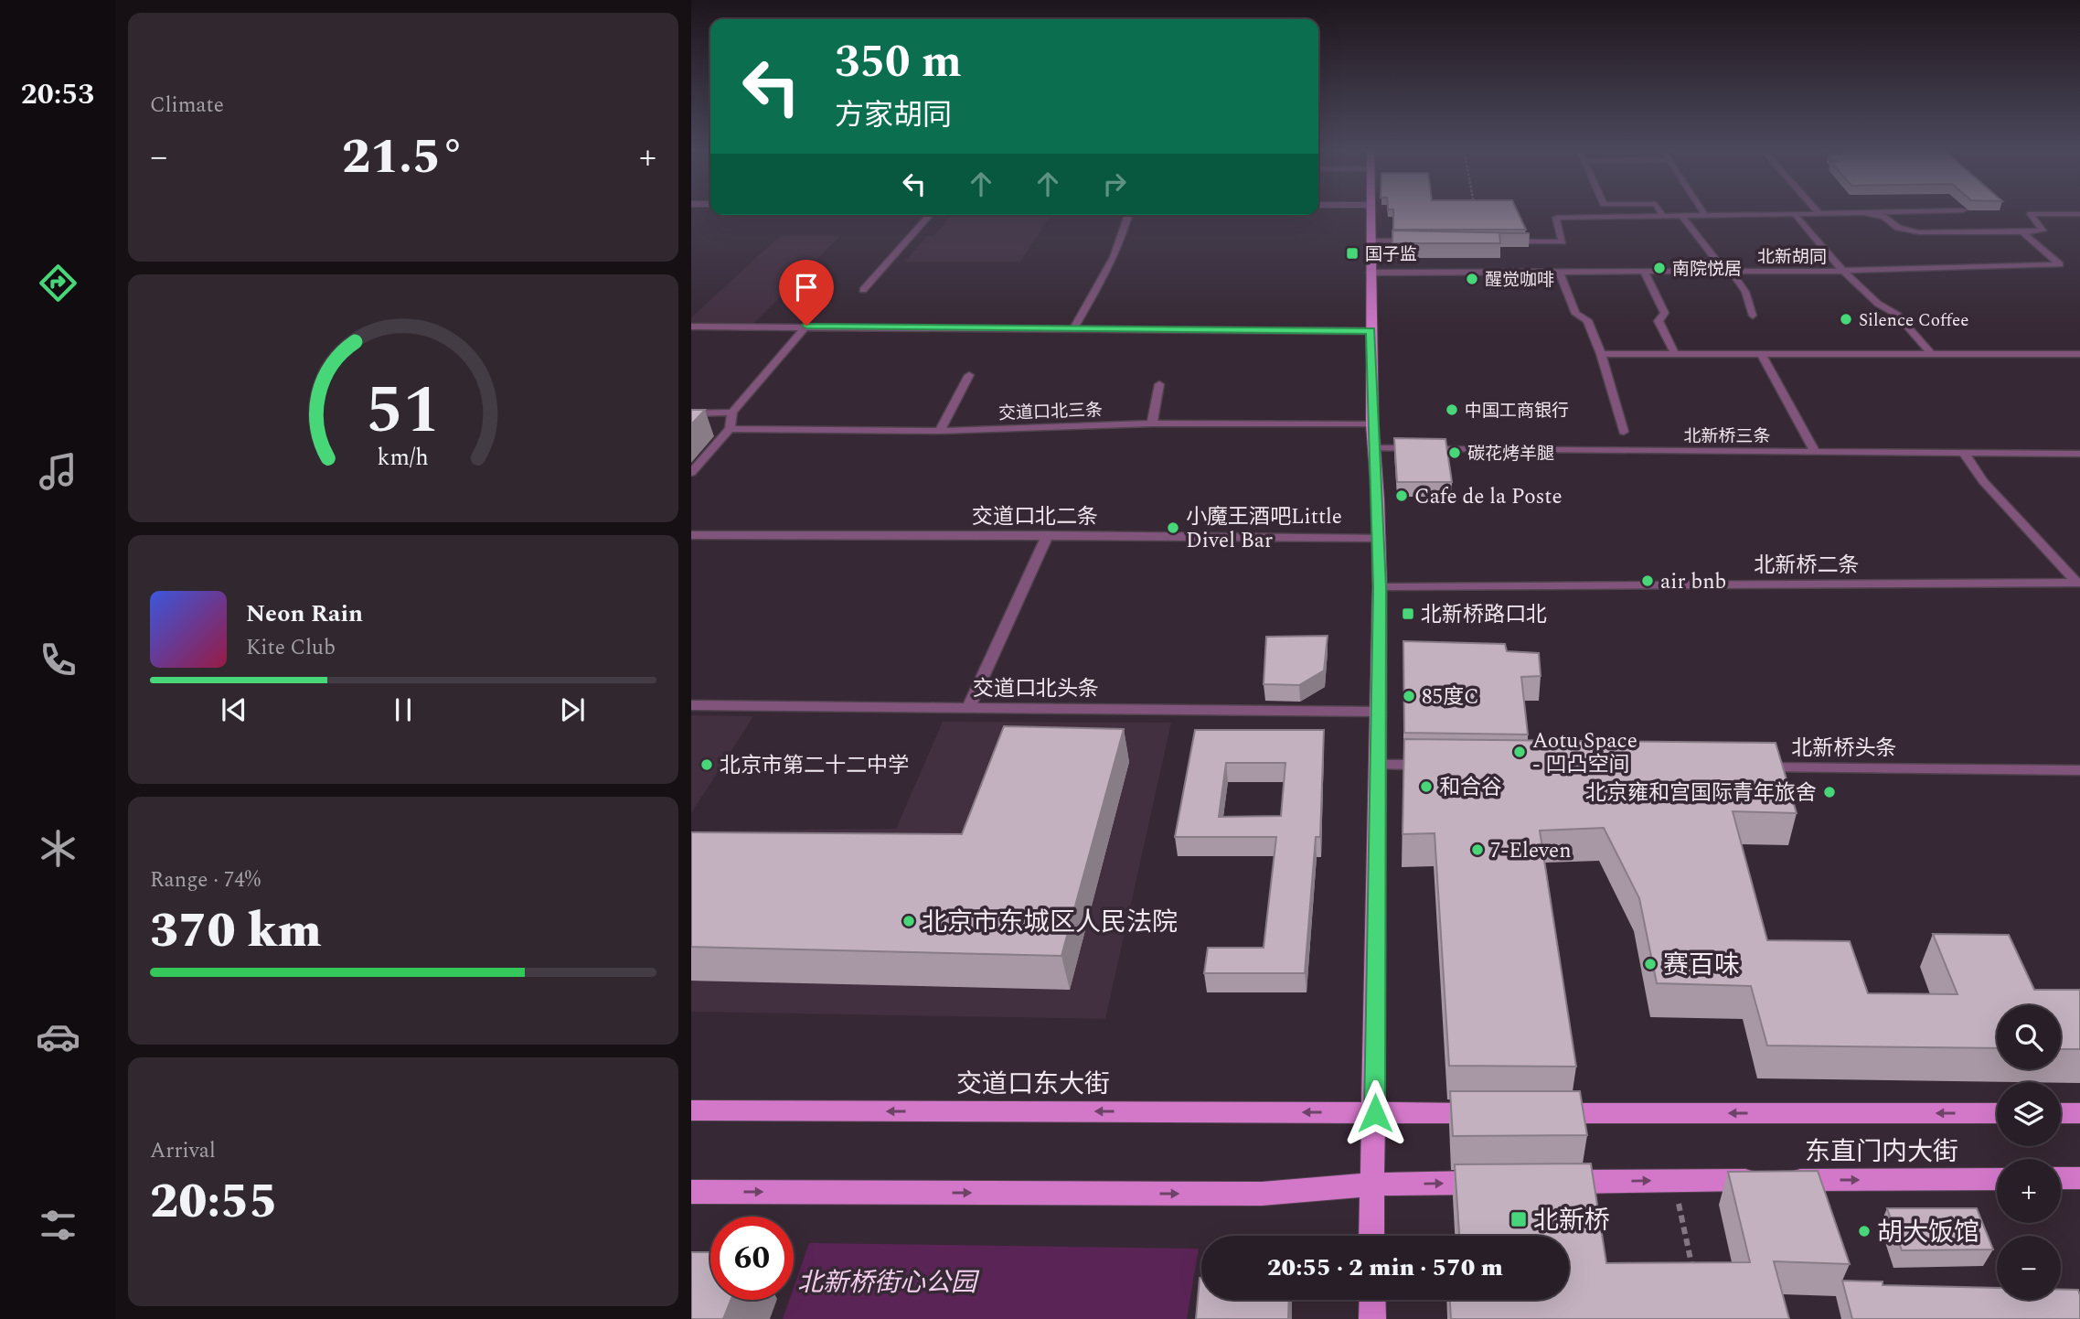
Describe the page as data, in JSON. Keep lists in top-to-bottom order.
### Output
{
  "streets": {
    "main road": ["交道口东大街", "东直门内大街"],
    "lane": [
      "北新胡同",
      "交道口北三条",
      "北新桥三条",
      "交道口北二条",
      "北新桥二条",
      "交道口北头条",
      "北新桥头条"
    ]
  },
  "parks": ["北新桥街心公园"],
  "places": {
    "transit": ["国子监", "北新桥路口北", "北新桥"],
    "other": [
      "南院悦居",
      "醒觉咖啡",
      "Silence Coffee",
      "中国工商银行",
      "碳花烤羊腿",
      "Cafe de la Poste",
      "小魔王酒吧Little Divel Bar",
      "air bnb",
      "85度C",
      "Aotu Space - 凹凸空间",
      "北京市第二十二中学",
      "和合谷",
      "北京雍和宫国际青年旅舍",
      "7-Eleven",
      "北京市东城区人民法院",
      "赛百味",
      "胡大饭馆"
    ]
  },
  "page": {
    "tabs": "20:53",
    "tile": [
      "Climate",
      ["Range · 74%", "370 km"],
      ["Arrival", "20:55"]
    ],
    "turn": ["350 m", "方家胡同"],
    "heat": ["−", "21.5°", "+"],
    "song": ["Neon Rain", "Kite Club"],
    "map_buttons": ["+", "−"],
    "limit": "60",
    "trip": "20:55 · 2 min · 570 m",
    "gauge": ["51", "km/h"]
  }
}
